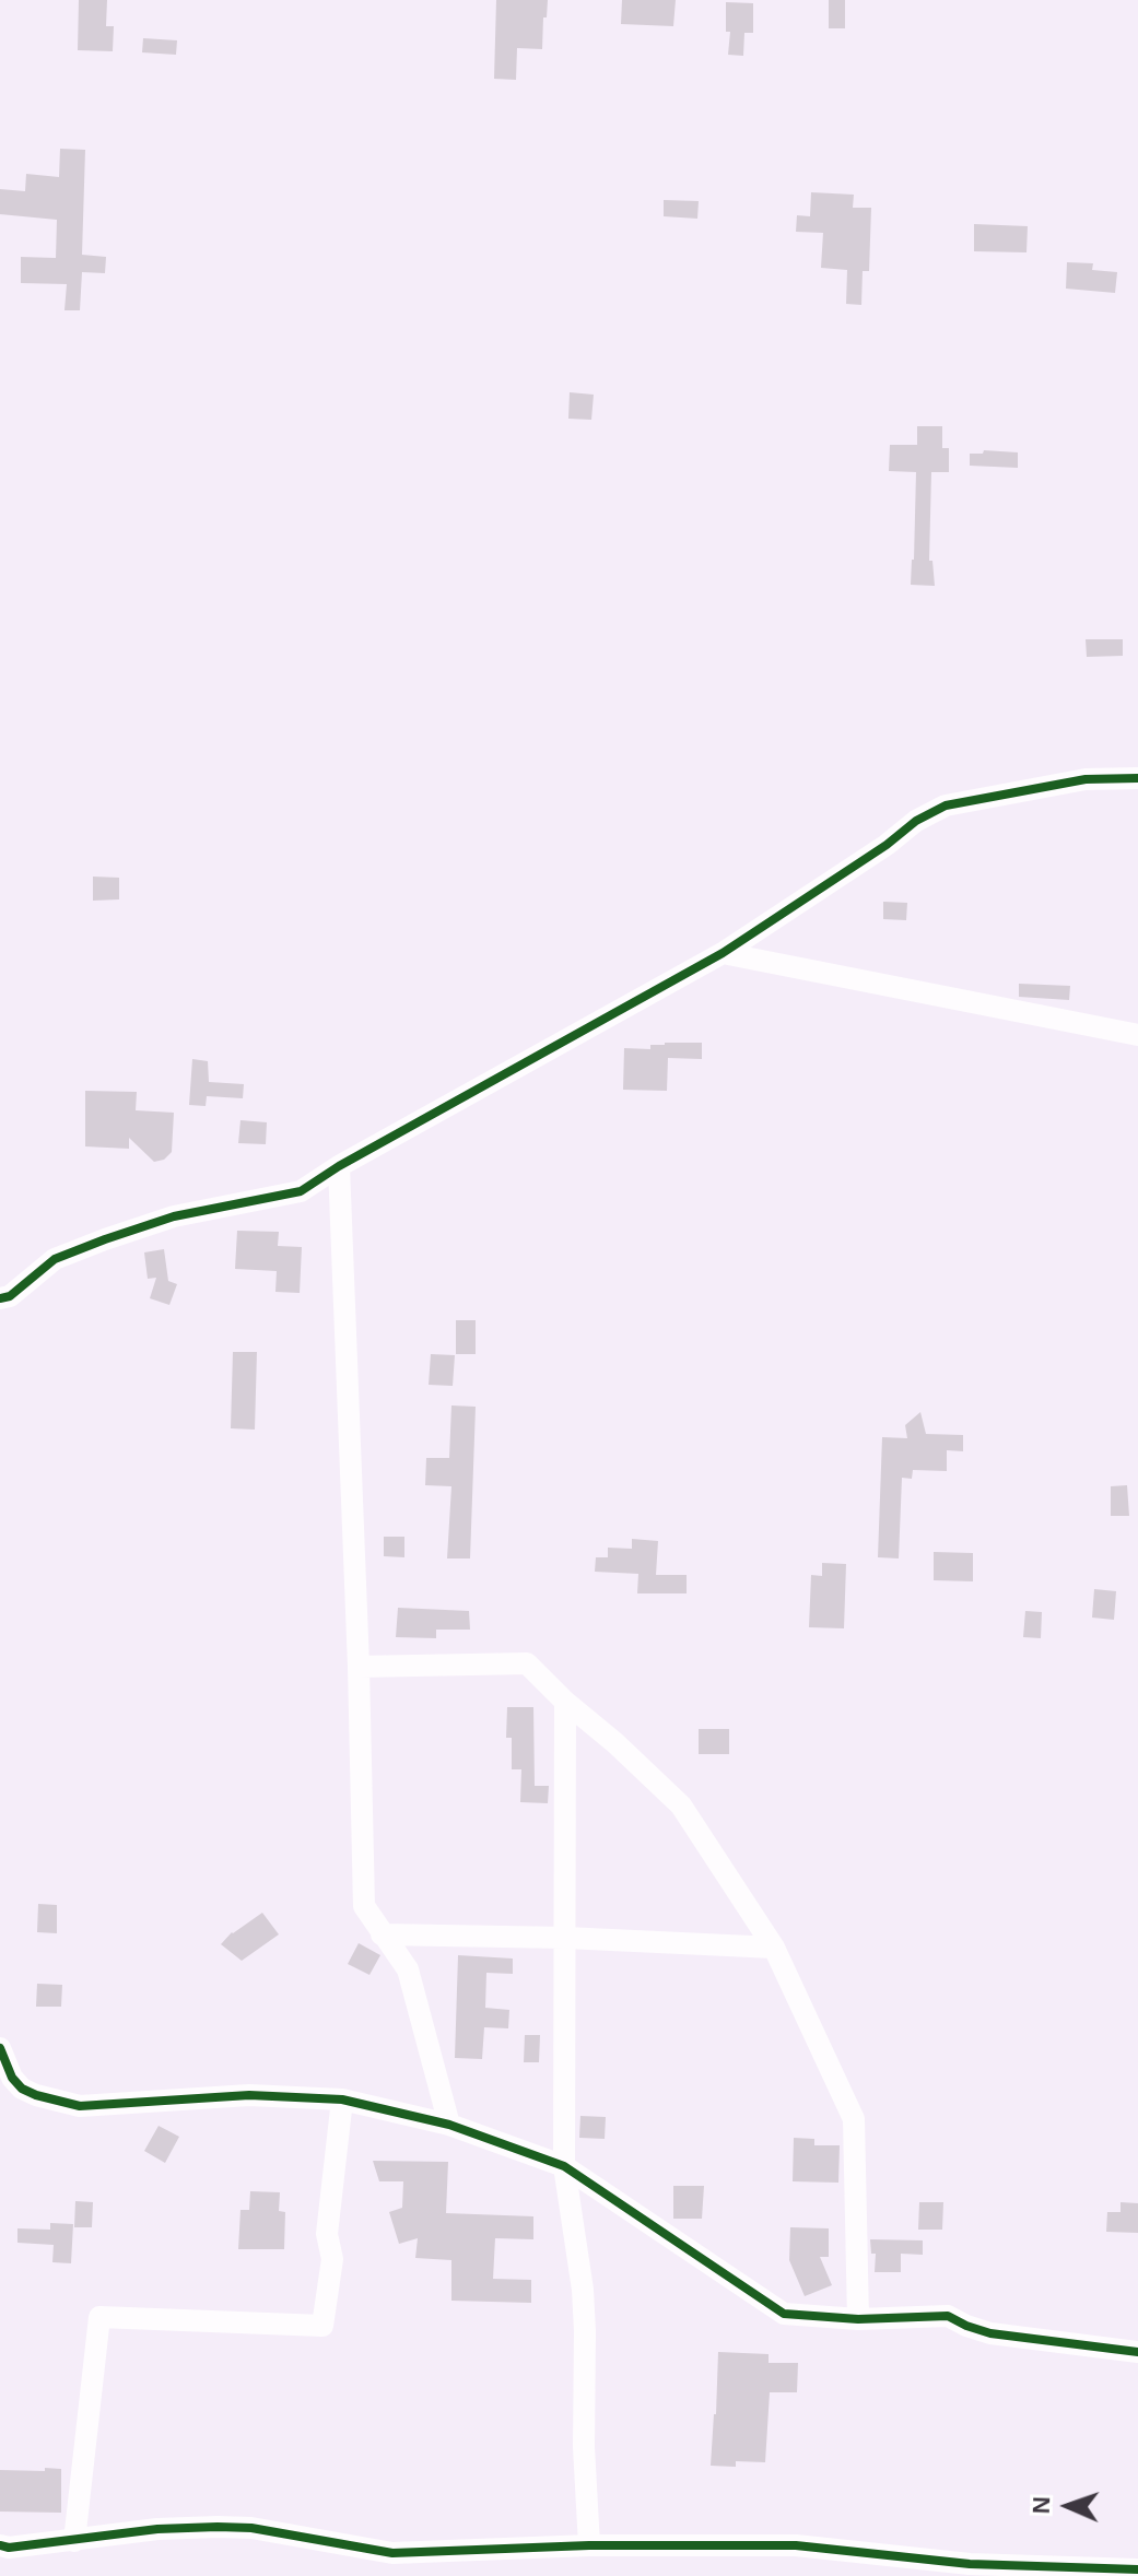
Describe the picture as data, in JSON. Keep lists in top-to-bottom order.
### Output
{
  "north": "left"
}
